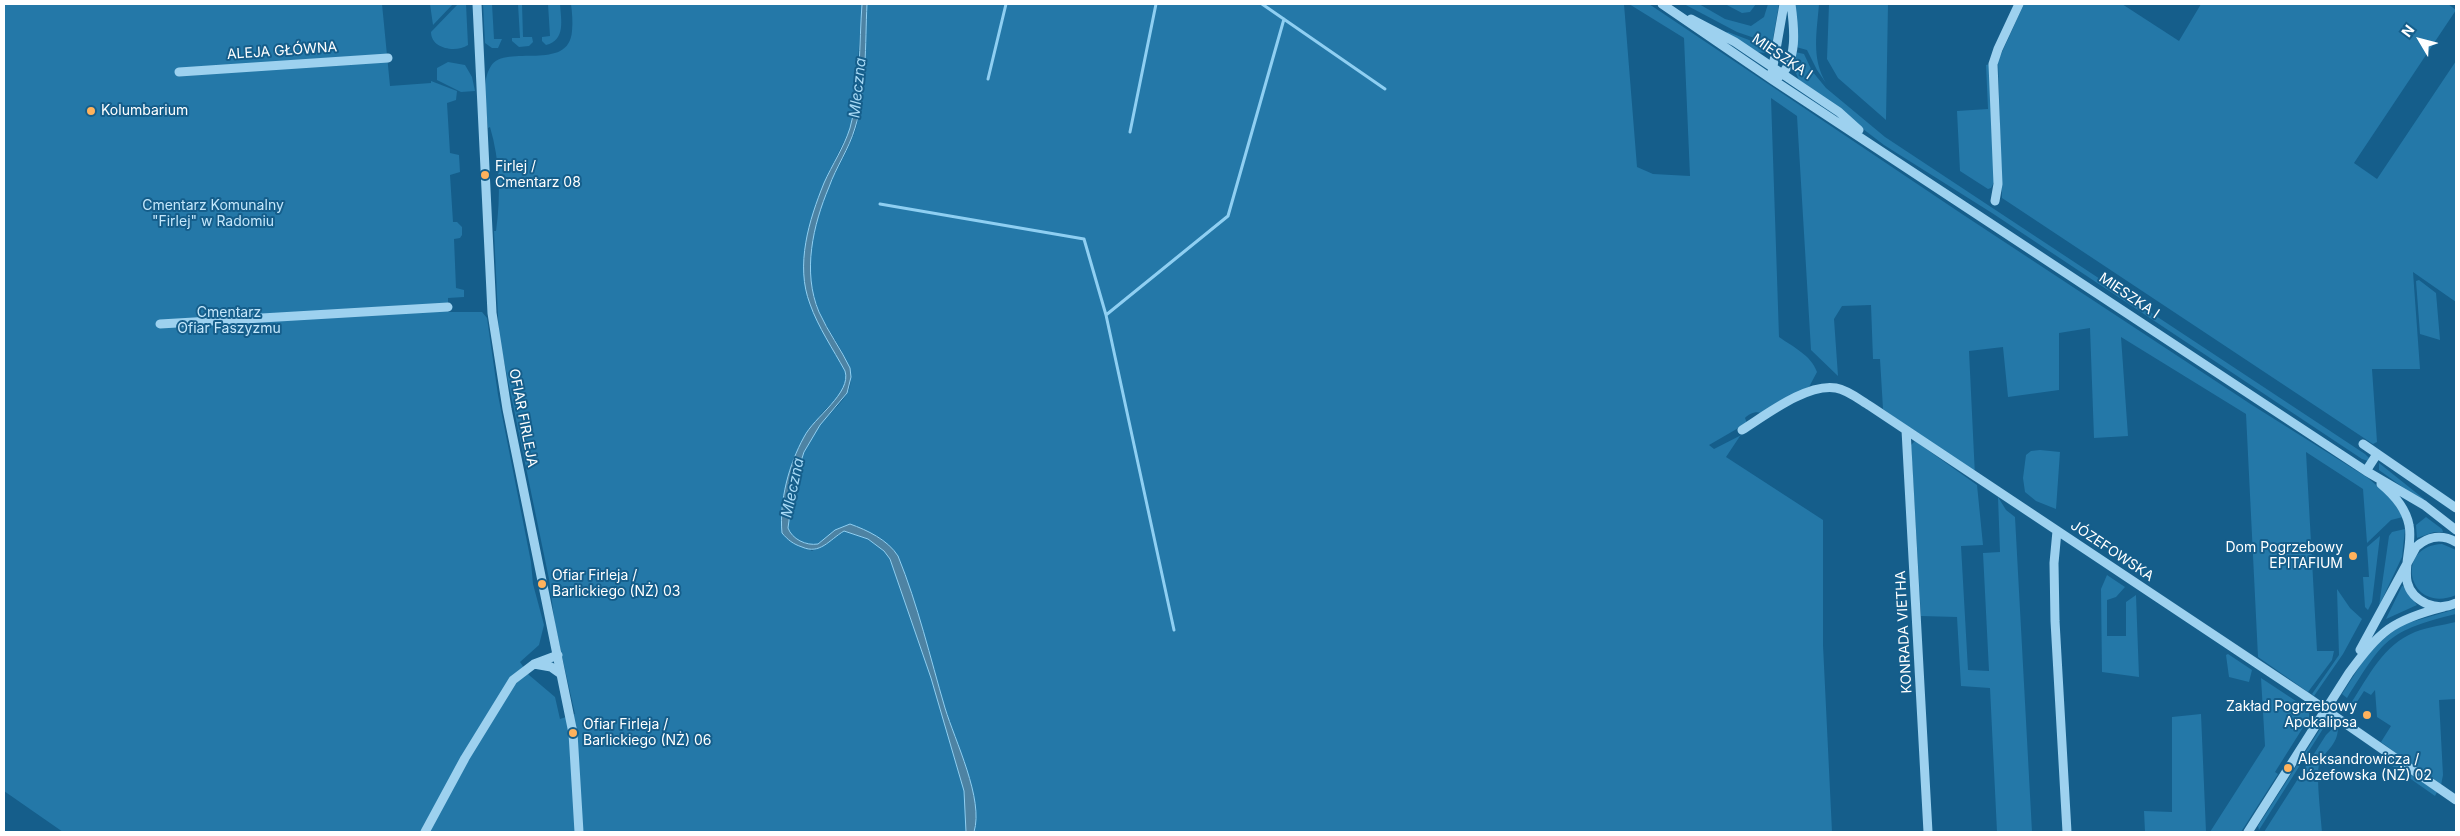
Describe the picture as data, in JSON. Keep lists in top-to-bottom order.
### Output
{
  "streets": {
    "street": [
      "ALEJA GŁÓWNA",
      "MIESZKA I",
      "OFIAR FIRLEJA",
      "JÓZEFOWSKA",
      "KONRADA VIETHA"
    ]
  },
  "crossings": [
    ["JÓZEFOWSKA", "KONRADA VIETHA"]
  ],
  "water": ["Mleczna"],
  "parks": ["Cmentarz Komunalny \"Firlej\" w Radomiu", "Cmentarz Ofiar Faszyzmu"],
  "places": [
    "Kolumbarium",
    "Firlej / Cmentarz 08",
    "Dom Pogrzebowy EPITAFIUM",
    "Ofiar Firleja / Barlickiego (NŻ) 03",
    "Zakład Pogrzebowy Apokalipsa",
    "Ofiar Firleja / Barlickiego (NŻ) 06",
    "Aleksandrowicza / Józefowska (NŻ) 02"
  ],
  "north": "top left"
}
